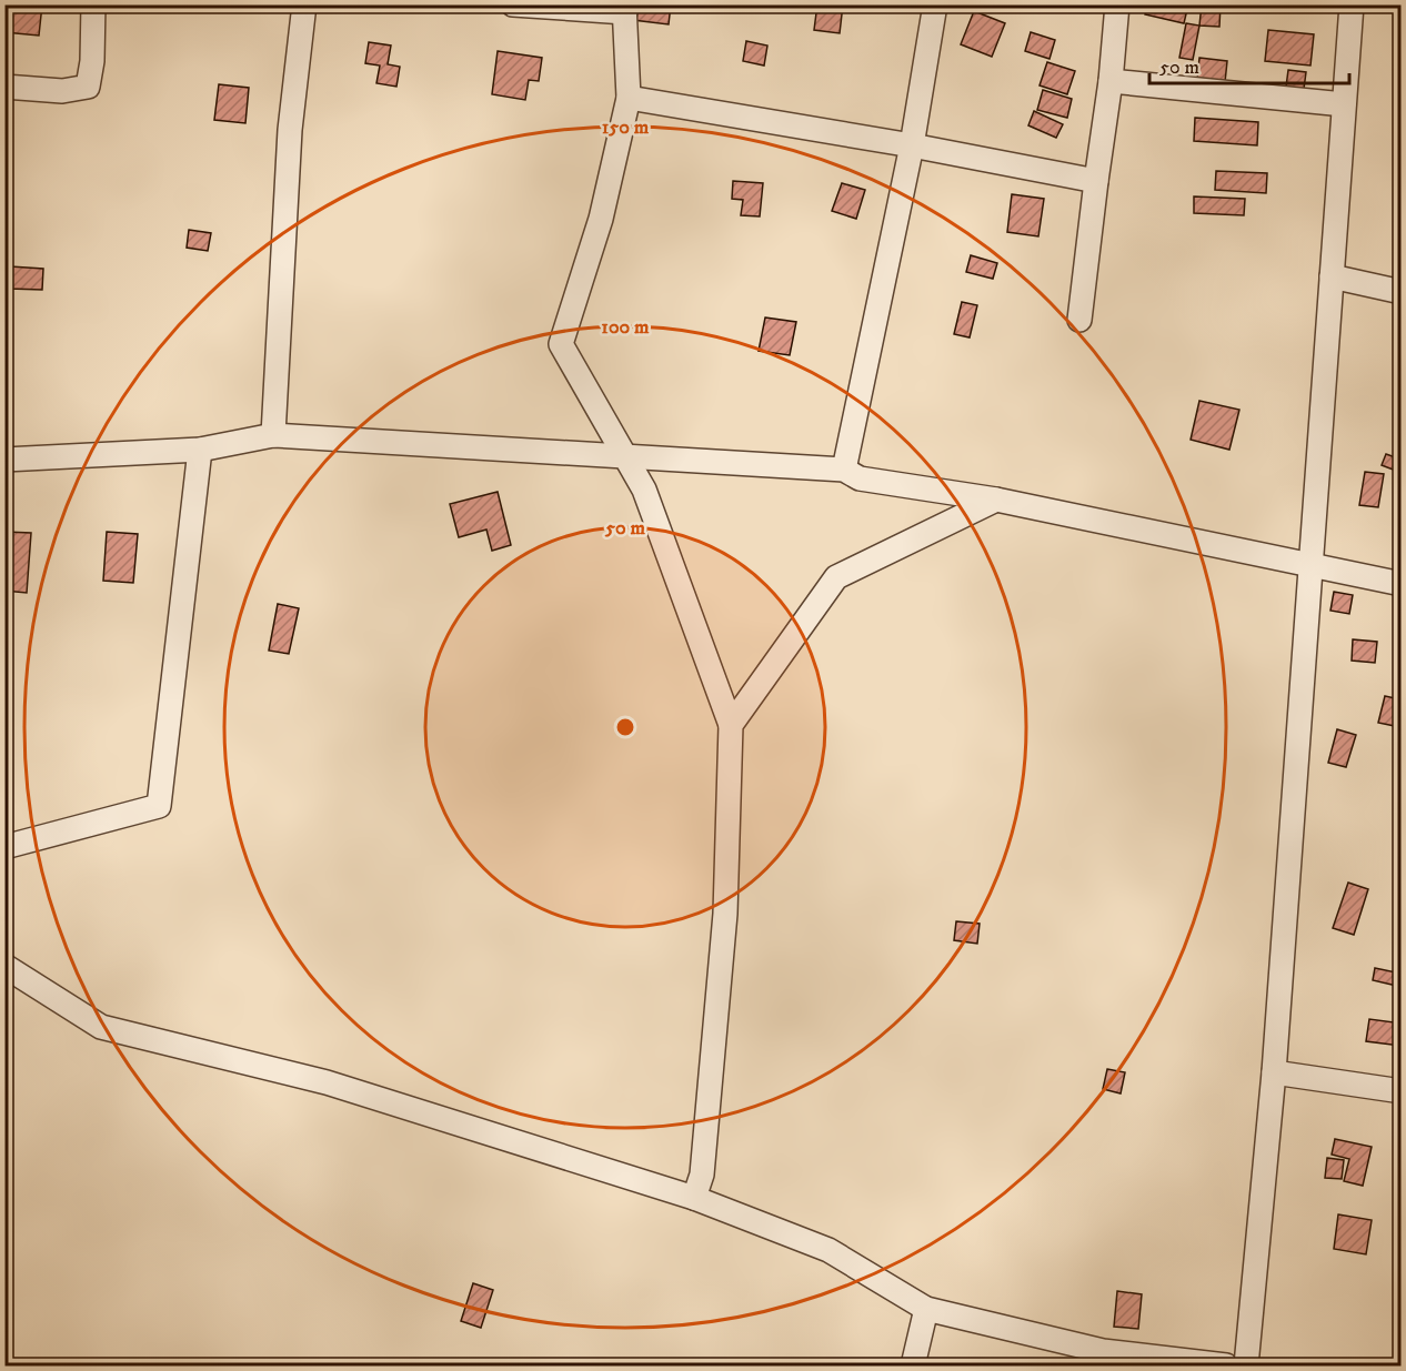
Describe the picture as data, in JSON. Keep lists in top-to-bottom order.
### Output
{
  "scale_bar": "50 m",
  "rings": ["150 m", "100 m", "50 m"]
}
